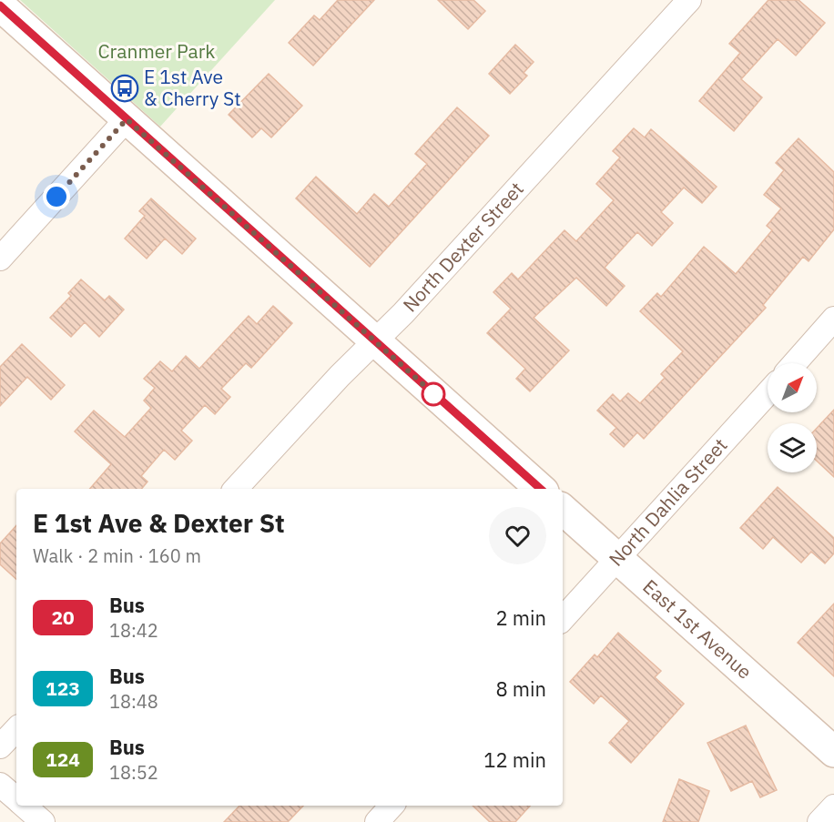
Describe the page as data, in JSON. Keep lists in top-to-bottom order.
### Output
{
  "streets": {
    "street": ["North Dexter Street", "North Dahlia Street", "East 1st Avenue"]
  },
  "crossings": [
    ["North Dahlia Street", "East 1st Avenue"]
  ],
  "parks": ["Cranmer Park"],
  "places": {
    "bus stop": ["E 1st Ave & Cherry St"]
  },
  "lines": ["bus line 20"],
  "north": "top right",
  "page": {
    "heading": ["E 1st Ave & Dexter St", "Walk · 2 min · 160 m"],
    "list": [
      {
        "mark": "20",
        "name": "Bus",
        "note": "18:42",
        "value": "2 min"
      },
      {
        "mark": "123",
        "name": "Bus",
        "note": "18:48",
        "value": "8 min"
      },
      {
        "mark": "124",
        "name": "Bus",
        "note": "18:52",
        "value": "12 min"
      }
    ]
  }
}
